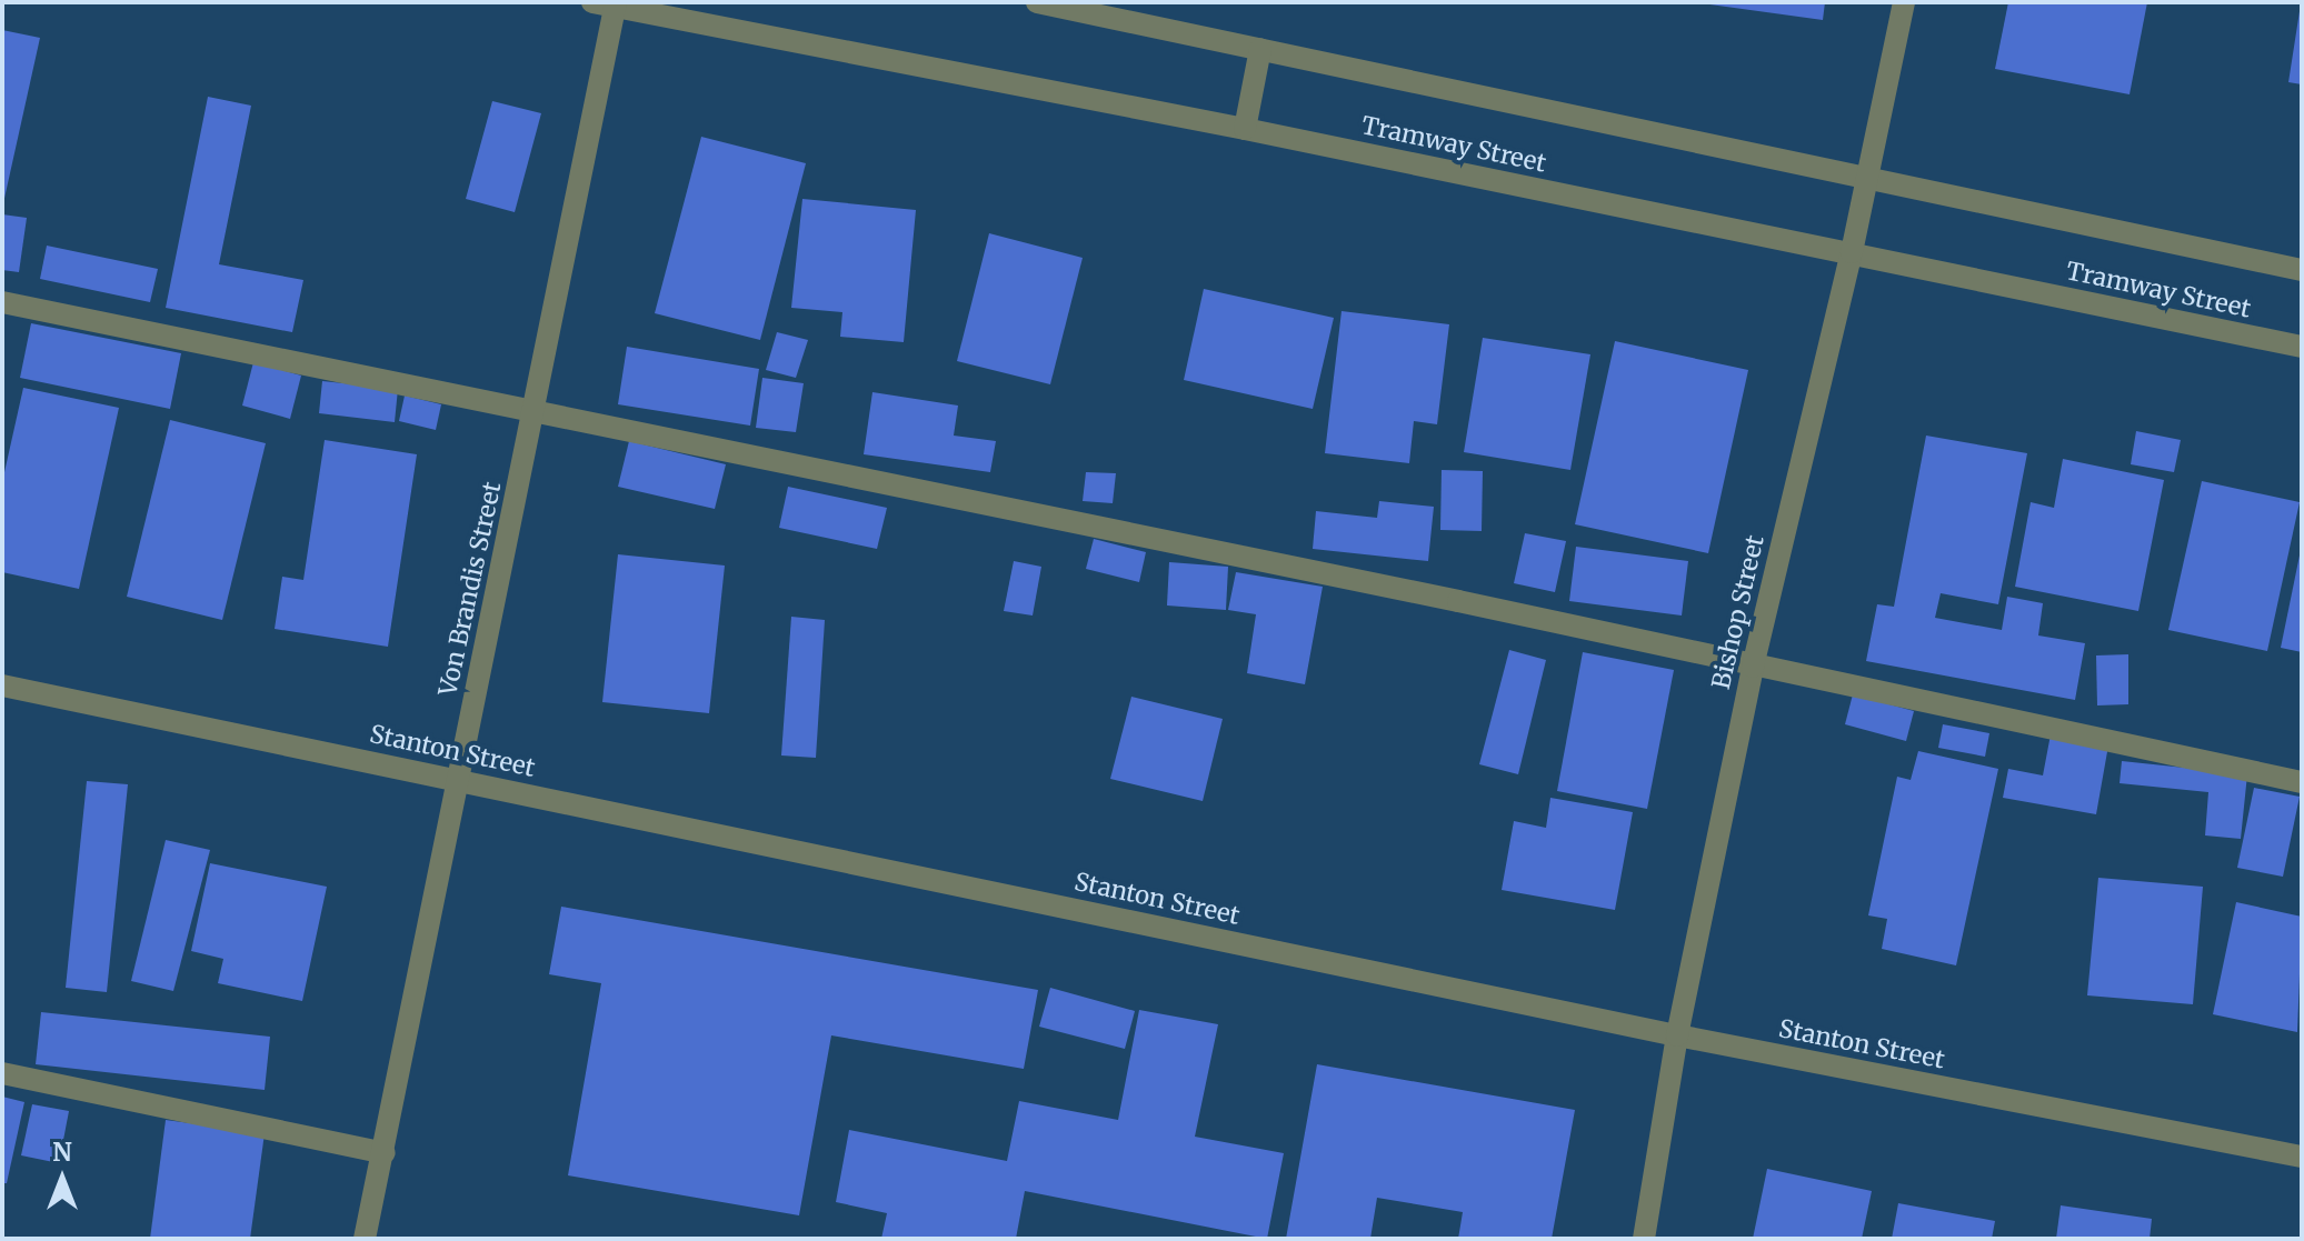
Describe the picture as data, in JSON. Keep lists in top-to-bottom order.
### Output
{
  "streets": {
    "street": [
      "Tramway Street",
      "Von Brandis Street",
      "Bishop Street",
      "Stanton Street"
    ]
  },
  "crossings": [
    ["Tramway Street", "Von Brandis Street"],
    ["Tramway Street", "Bishop Street"],
    ["Von Brandis Street", "Stanton Street"],
    ["Bishop Street", "Stanton Street"]
  ],
  "north": "top"
}
